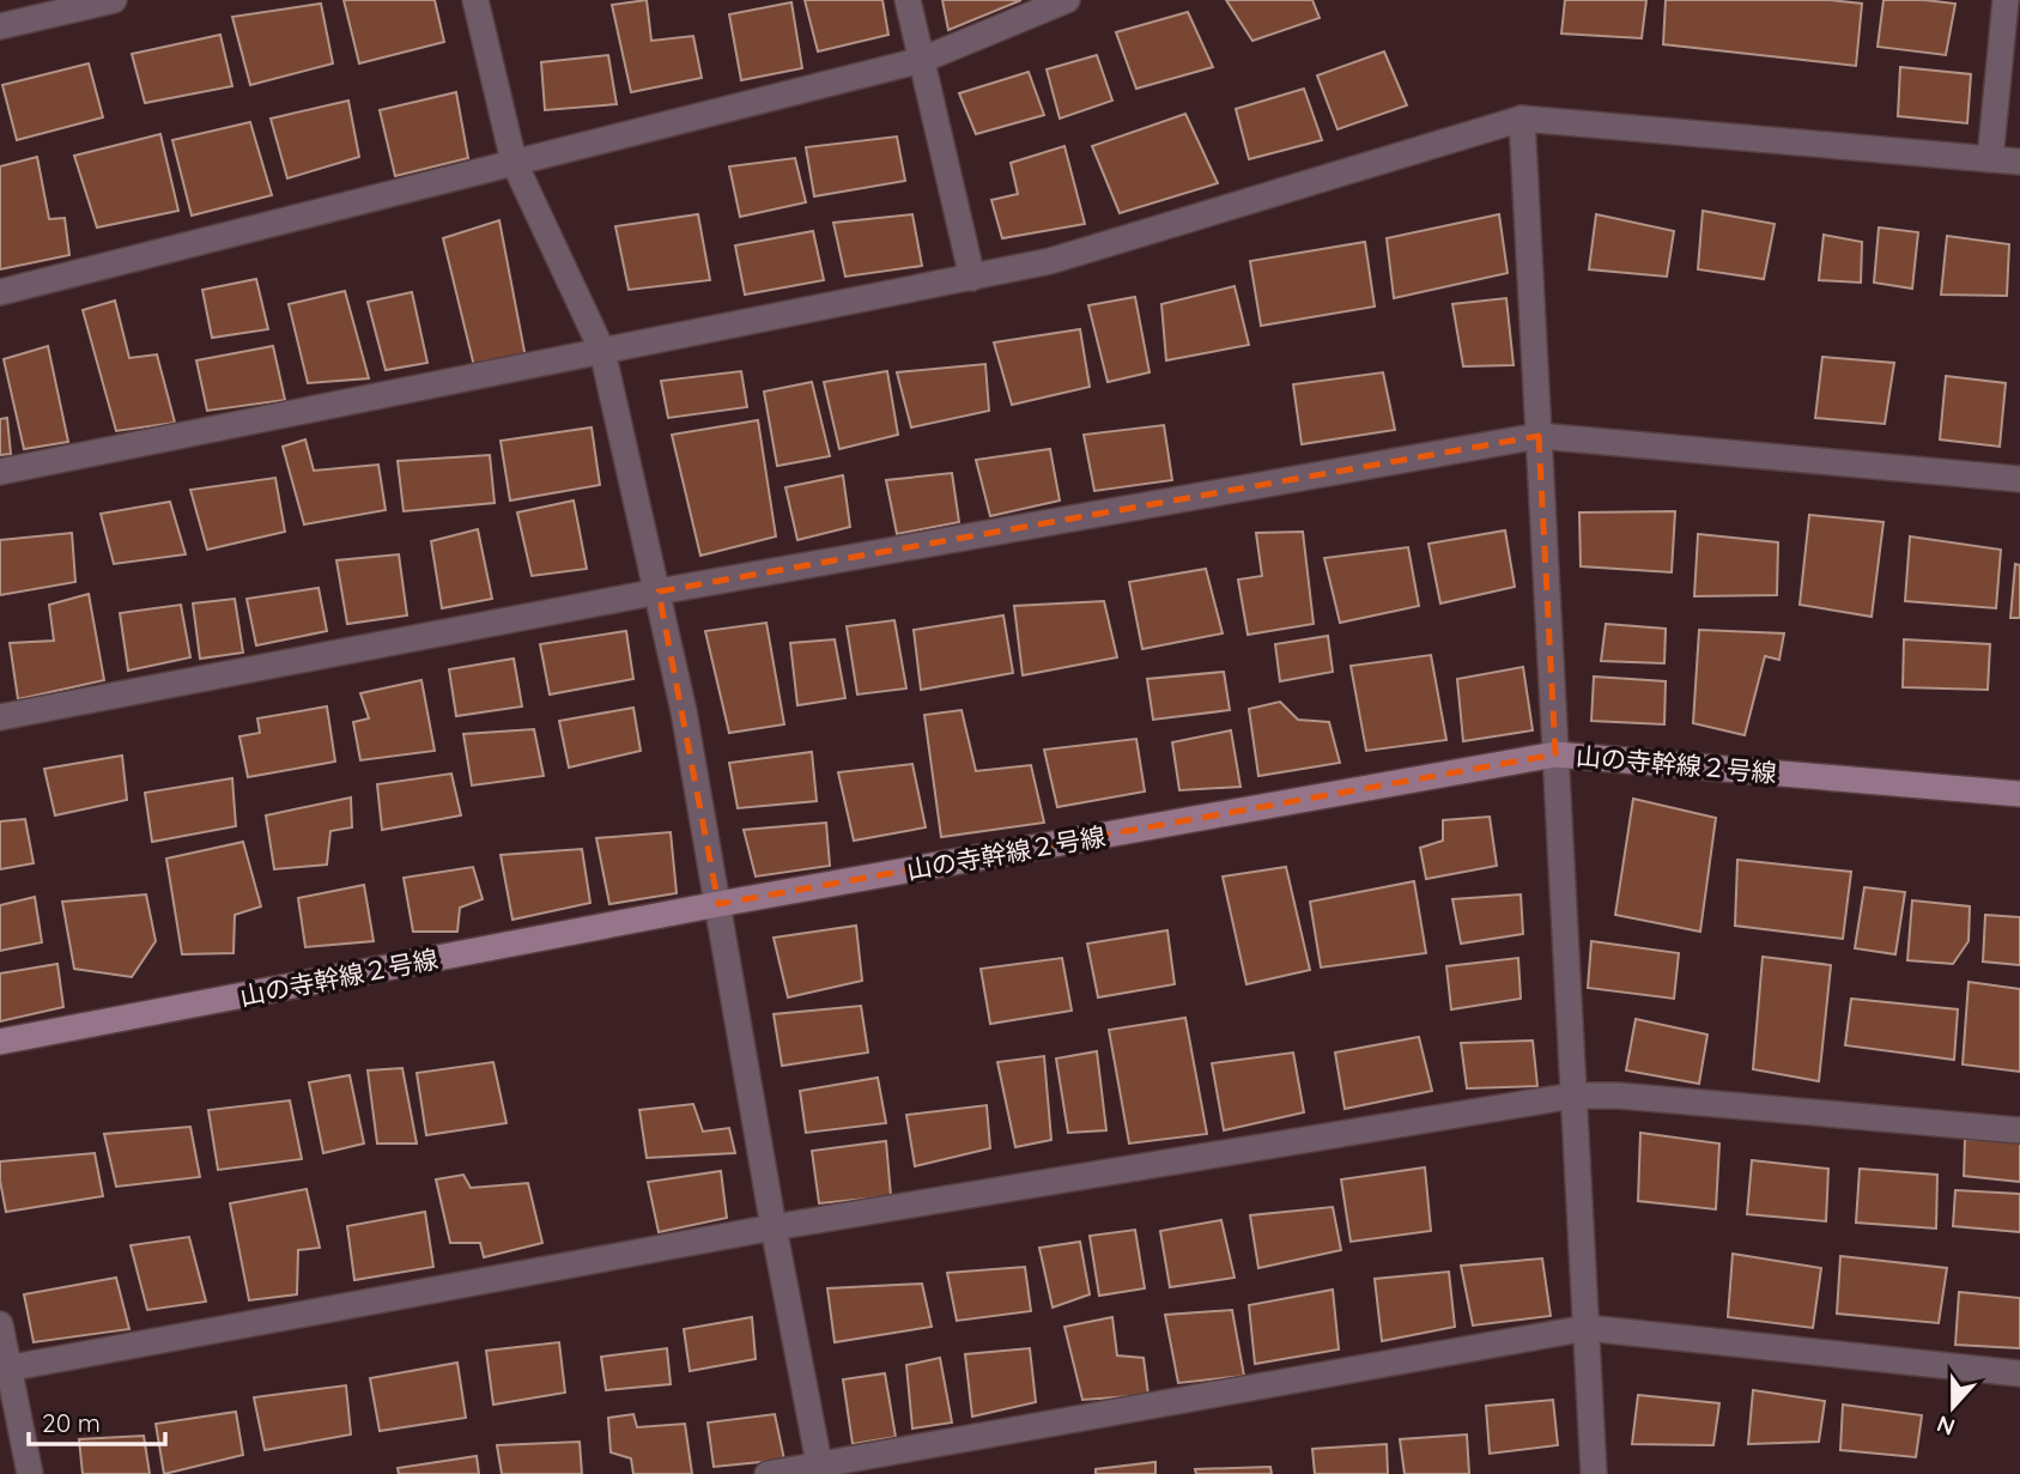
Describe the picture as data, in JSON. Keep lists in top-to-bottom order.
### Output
{
  "streets": {
    "street": ["山の寺幹線２号線"]
  },
  "scale_bar": "20 m",
  "north": "bottom"
}
